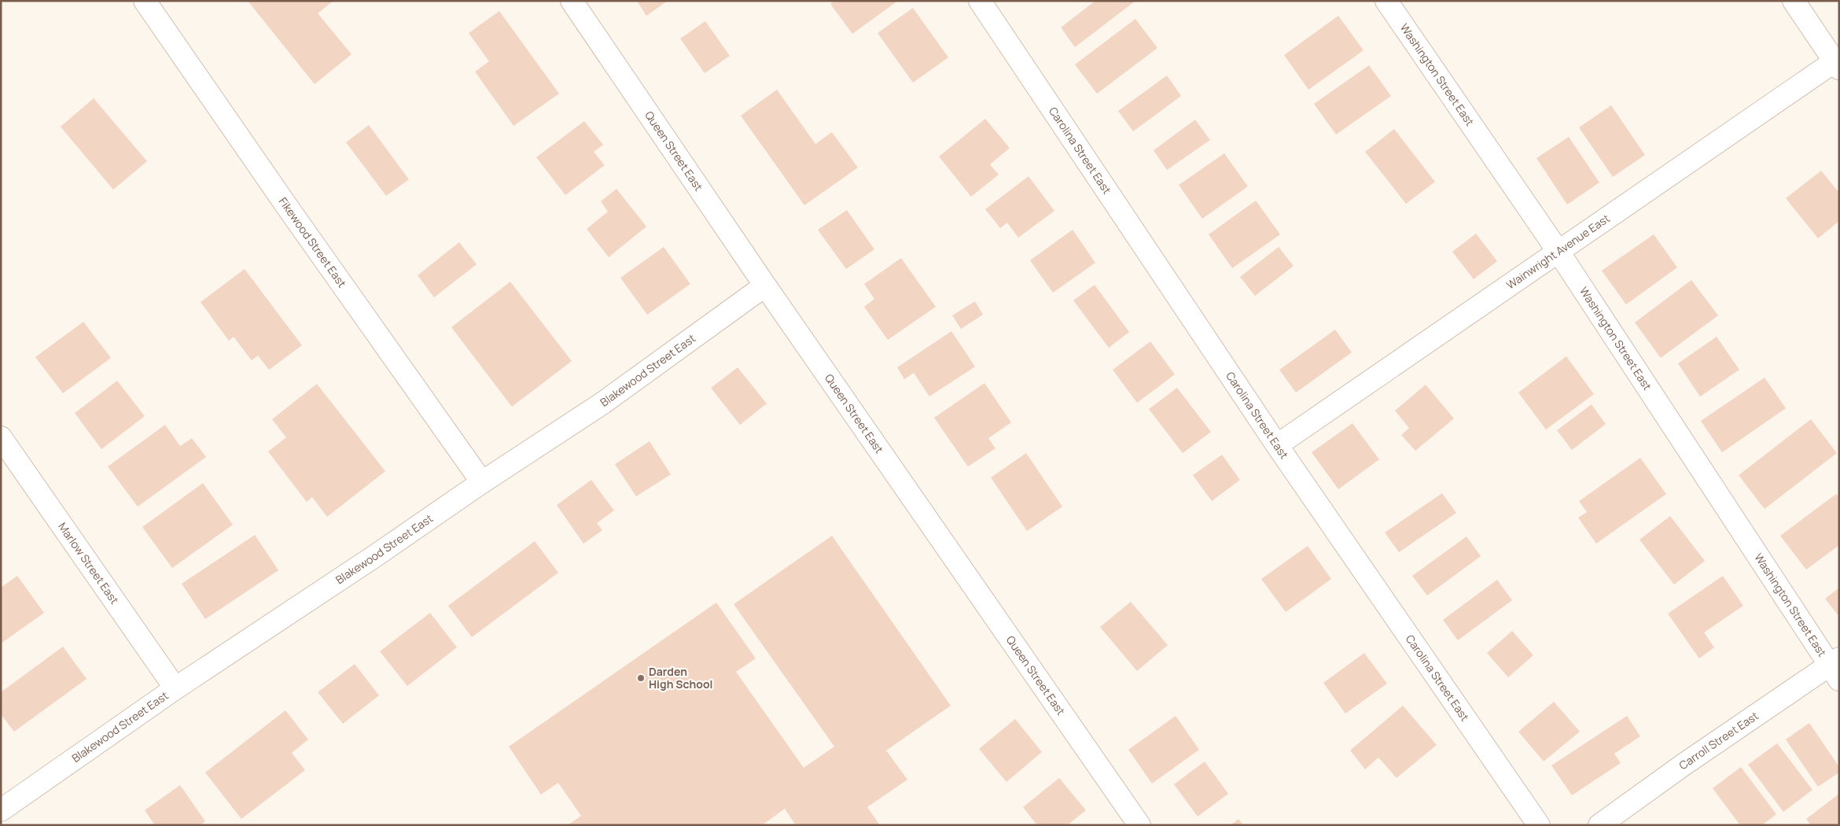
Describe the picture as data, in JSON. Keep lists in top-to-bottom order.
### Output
{
  "streets": {
    "street": [
      "Washington Street East",
      "Carolina Street East",
      "Queen Street East",
      "Fikewood Street East",
      "Wainwright Avenue East",
      "Blakewood Street East",
      "Marlow Street East",
      "Carroll Street East"
    ]
  },
  "crossings": [
    ["Washington Street East", "Wainwright Avenue East"],
    ["Washington Street East", "Carroll Street East"],
    ["Carolina Street East", "Wainwright Avenue East"],
    ["Queen Street East", "Blakewood Street East"],
    ["Fikewood Street East", "Blakewood Street East"],
    ["Blakewood Street East", "Marlow Street East"]
  ],
  "places": ["Darden High School"]
}
